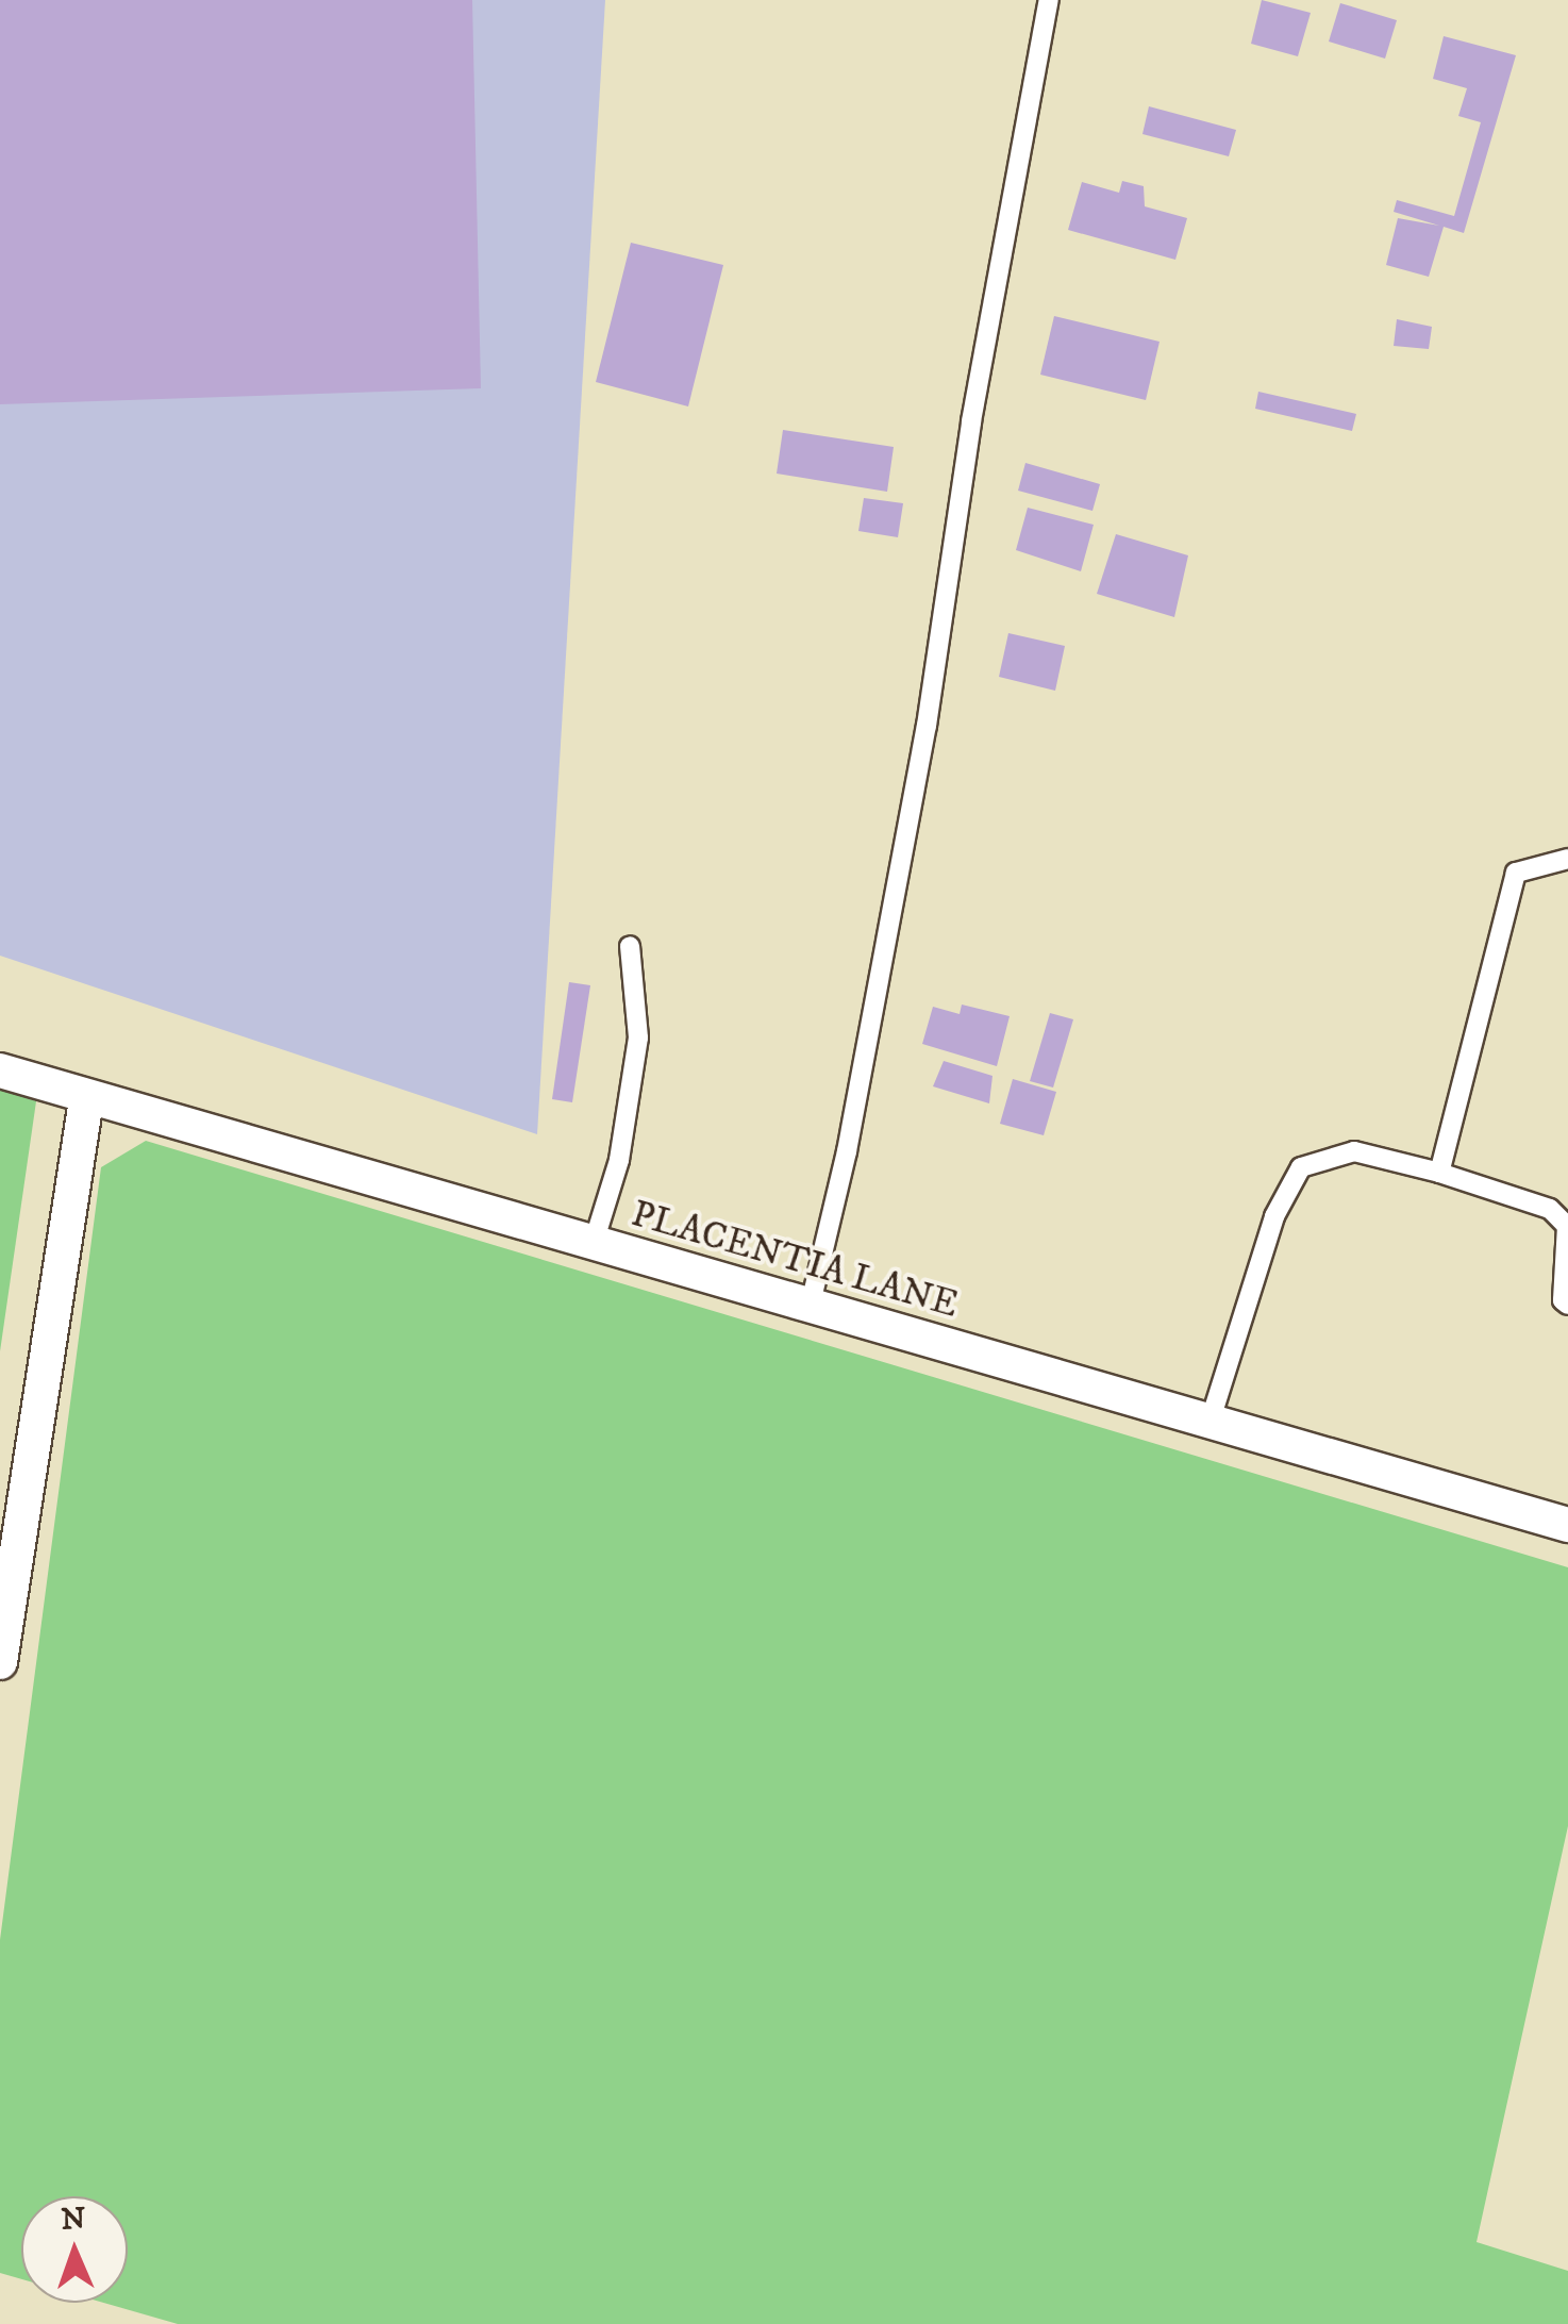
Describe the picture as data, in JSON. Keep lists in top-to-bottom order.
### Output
{
  "streets": {
    "street": ["PLACENTIA LANE"]
  },
  "north": "top"
}
